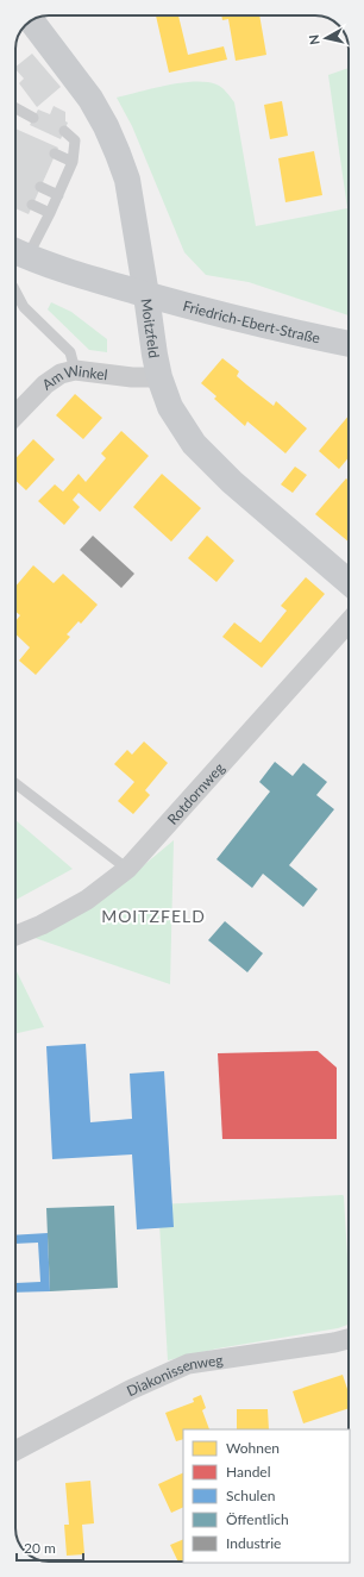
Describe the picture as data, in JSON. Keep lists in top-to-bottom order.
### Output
{
  "streets": {
    "main road": ["Friedrich-Ebert-Straße", "Moitzfeld"],
    "street": ["Am Winkel", "Rotdornweg", "Diakonissenweg"]
  },
  "crossings": [
    ["Friedrich-Ebert-Straße", "Moitzfeld"],
    ["Moitzfeld", "Am Winkel"]
  ],
  "districts": ["MOITZFELD"],
  "legend": [
    "Wohnen",
    "Handel",
    "Schulen",
    "Öffentlich",
    "Industrie"
  ],
  "scale_bar": "20 m",
  "north": "left"
}
